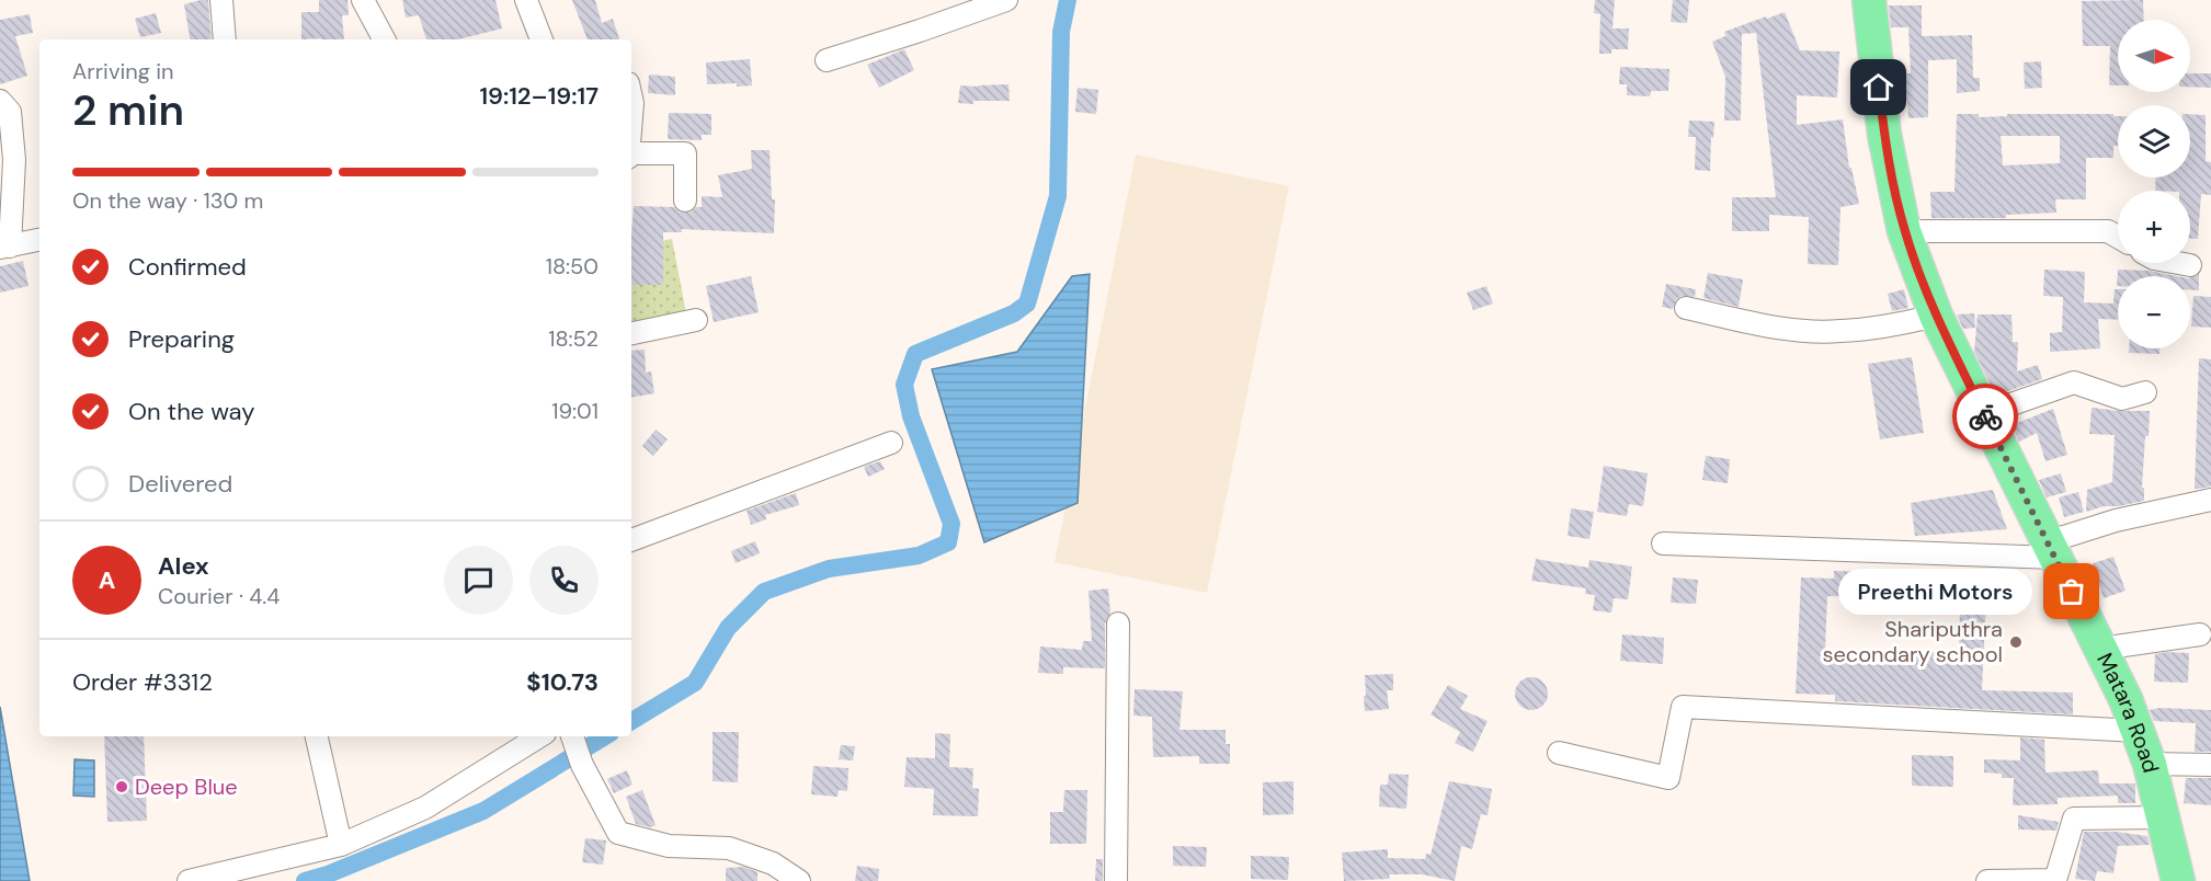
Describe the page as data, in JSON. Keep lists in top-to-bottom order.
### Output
{
  "streets": {
    "highway": ["Matara Road"]
  },
  "places": ["Preethi Motors", "Shariputhra secondary school", "Deep Blue"],
  "north": "right",
  "page": {
    "map_buttons": ["+", "−"],
    "heading": ["2 min", "Arriving in", "19:12–19:17"],
    "panel": [
      "Alex",
      "Courier · 4.4",
      "Order #3312",
      "$10.73"
    ],
    "bar": "On the way · 130 m",
    "list": [
      ["Confirmed", "18:50"],
      ["Preparing", "18:52"],
      ["On the way", "19:01"],
      "Delivered"
    ],
    "round": "A",
    "bubble": "Preethi Motors"
  }
}
